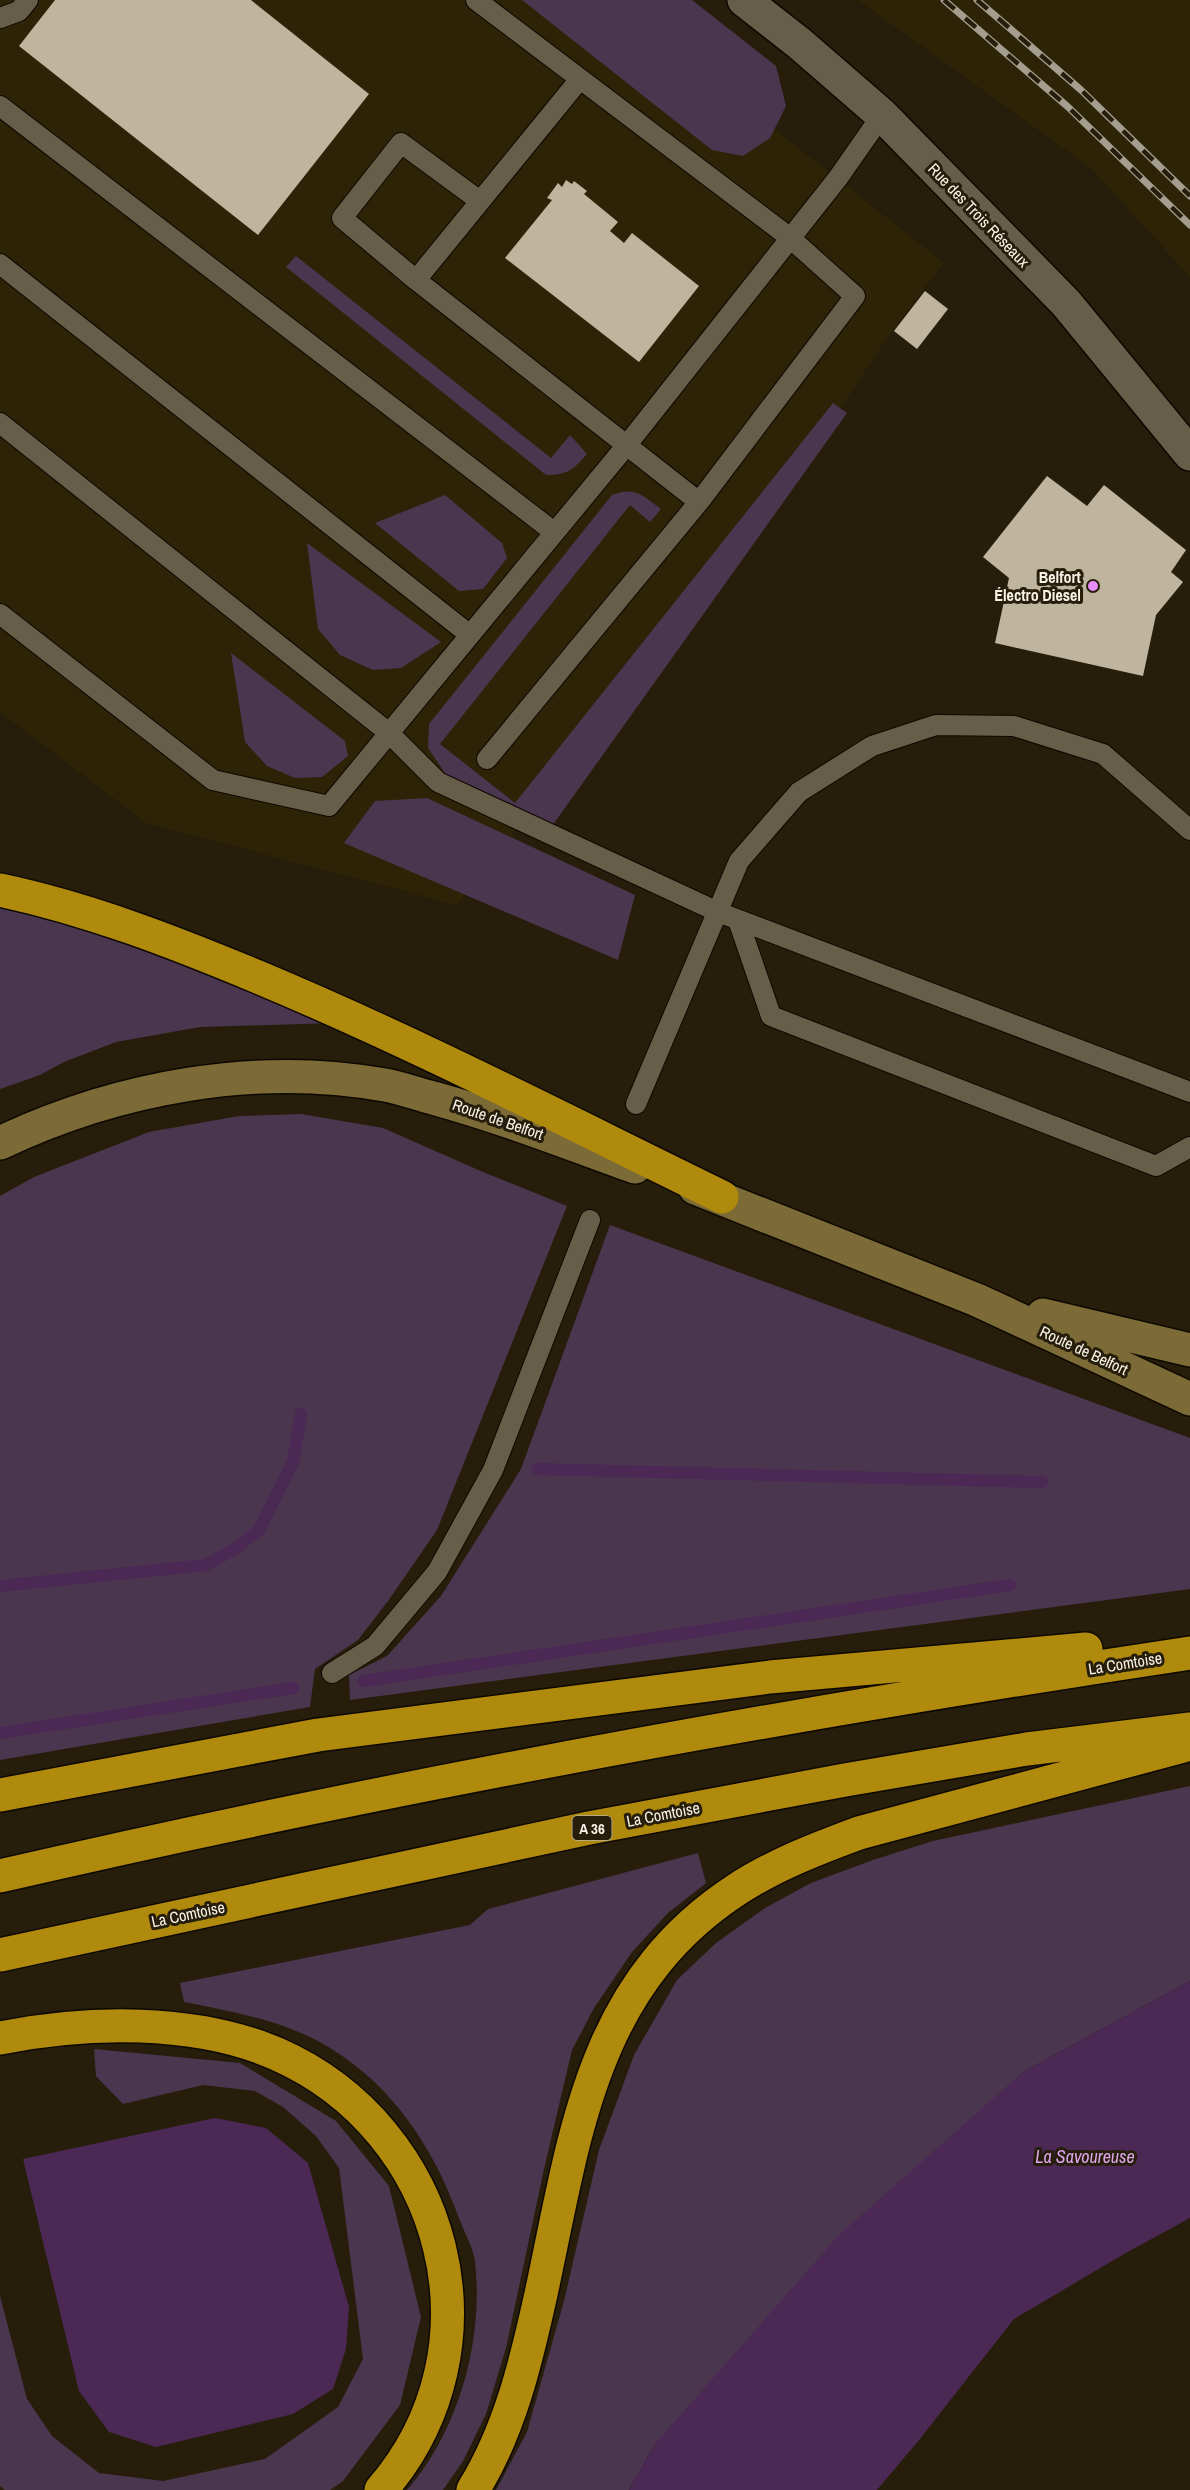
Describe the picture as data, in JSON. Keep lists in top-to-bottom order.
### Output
{
  "streets": {
    "highway": ["La Comtoise", "A 36"],
    "main road": ["Route de Belfort"],
    "street": ["Rue des Trois Réseaux"]
  },
  "water": ["La Savoureuse"],
  "places": ["Belfort Électro Diesel"]
}
